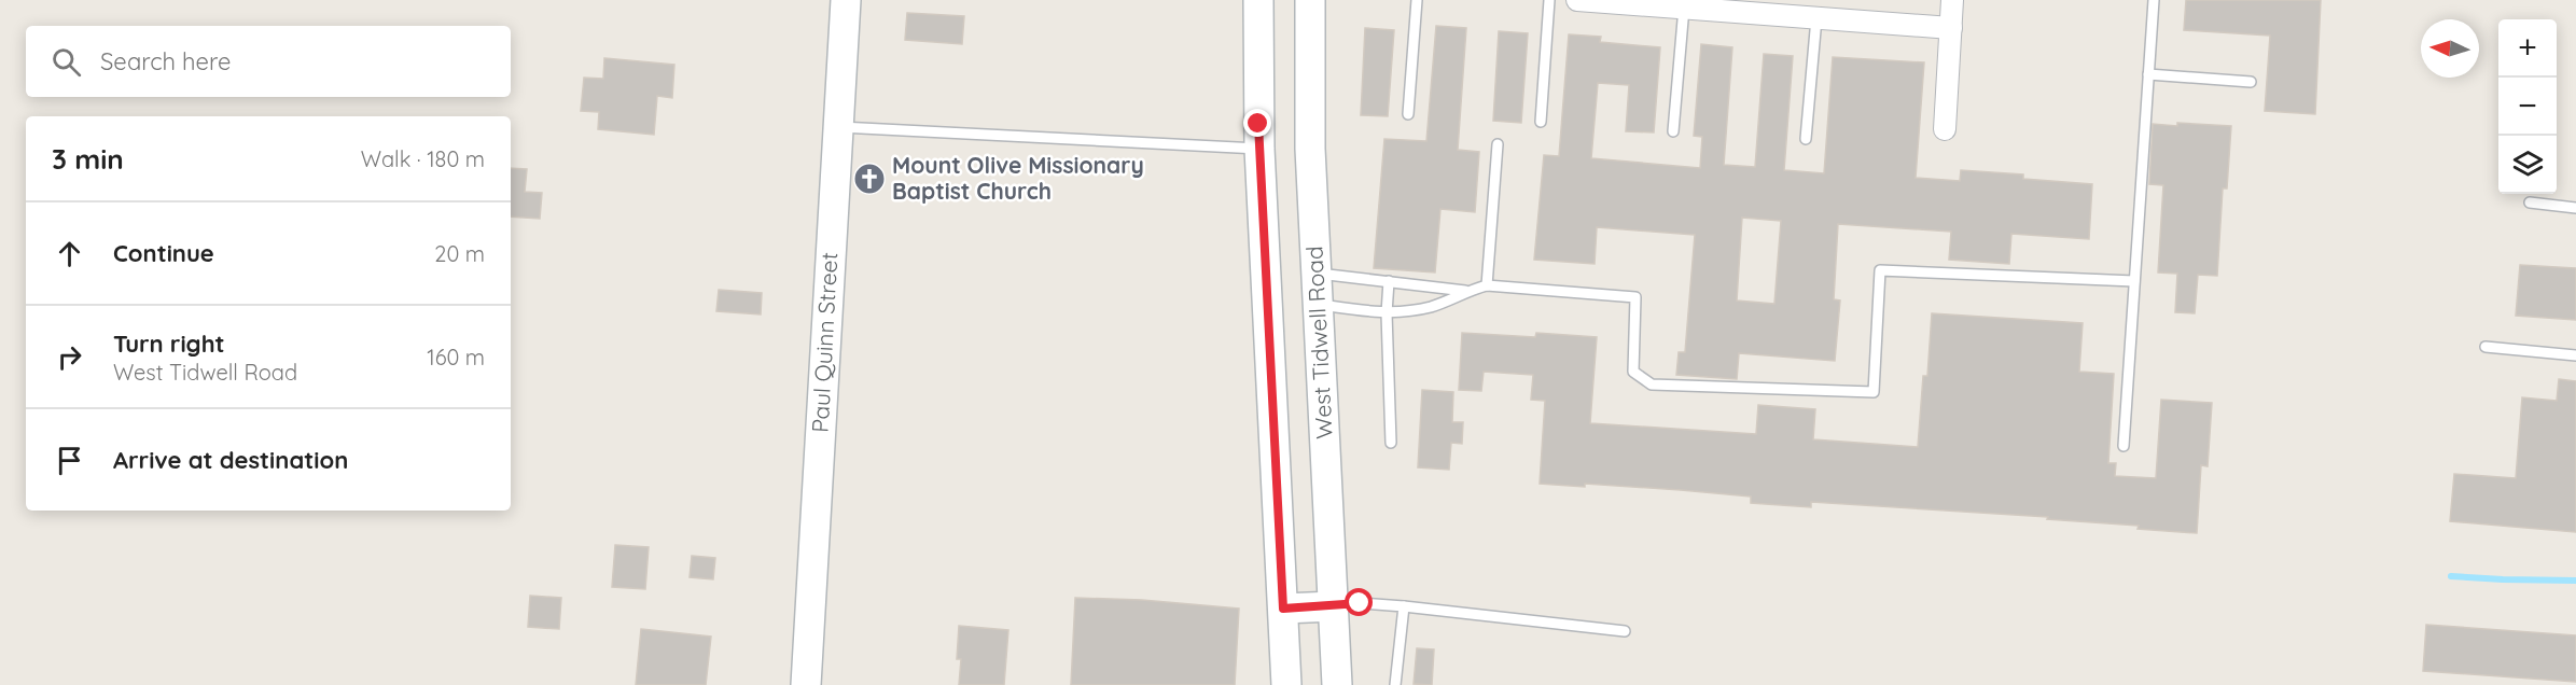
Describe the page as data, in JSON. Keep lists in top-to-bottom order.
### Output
{
  "streets": {
    "main road": ["Paul Quinn Street", "West Tidwell Road"]
  },
  "places": {
    "church": ["Mount Olive Missionary Baptist Church"]
  },
  "north": "left",
  "page": {
    "map_buttons": ["+", "−"],
    "search": "Search here",
    "heading": ["3 min", "Walk · 180 m"],
    "list": [
      ["Continue", "20 m"],
      ["Turn right", "West Tidwell Road", "160 m"],
      "Arrive at destination"
    ]
  }
}
